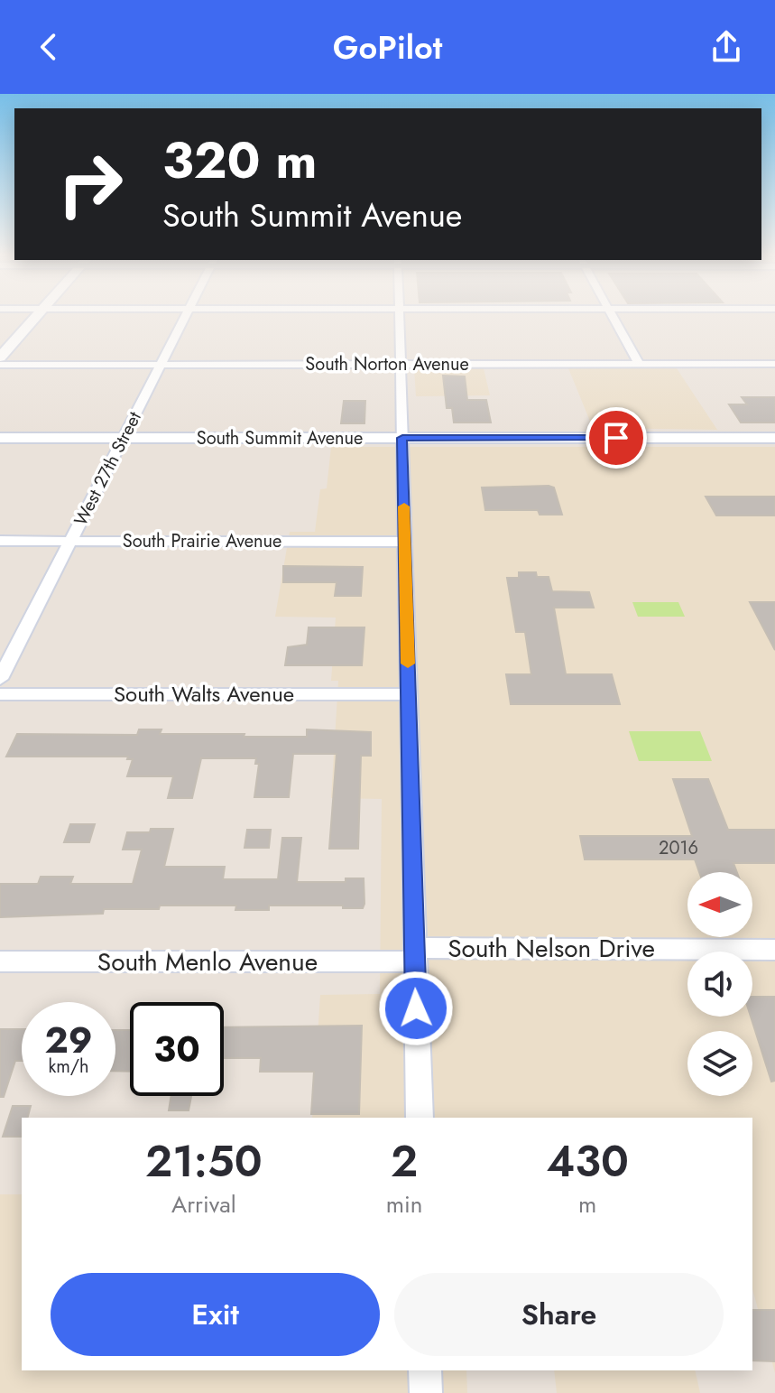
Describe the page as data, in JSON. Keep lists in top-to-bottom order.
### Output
{
  "streets": {
    "street": [
      "South Norton Avenue",
      "South Summit Avenue",
      "West 27th Street",
      "South Prairie Avenue",
      "South Walts Avenue",
      "South Nelson Drive",
      "South Menlo Avenue"
    ]
  },
  "crossings": [
    ["South Norton Avenue", "West 27th Street"],
    ["South Summit Avenue", "West 27th Street"],
    ["West 27th Street", "South Prairie Avenue"],
    ["South Nelson Drive", "South Menlo Avenue"]
  ],
  "house_numbers": ["2016"],
  "north": "left",
  "page": {
    "header": "GoPilot",
    "turn": ["320 m", "South Summit Avenue"],
    "speed": "29 km/h",
    "limit": "30",
    "eta": [
      "21:50",
      "Arrival",
      "2",
      "min",
      "430",
      "m"
    ],
    "buttons": ["Exit", "Share"]
  }
}
